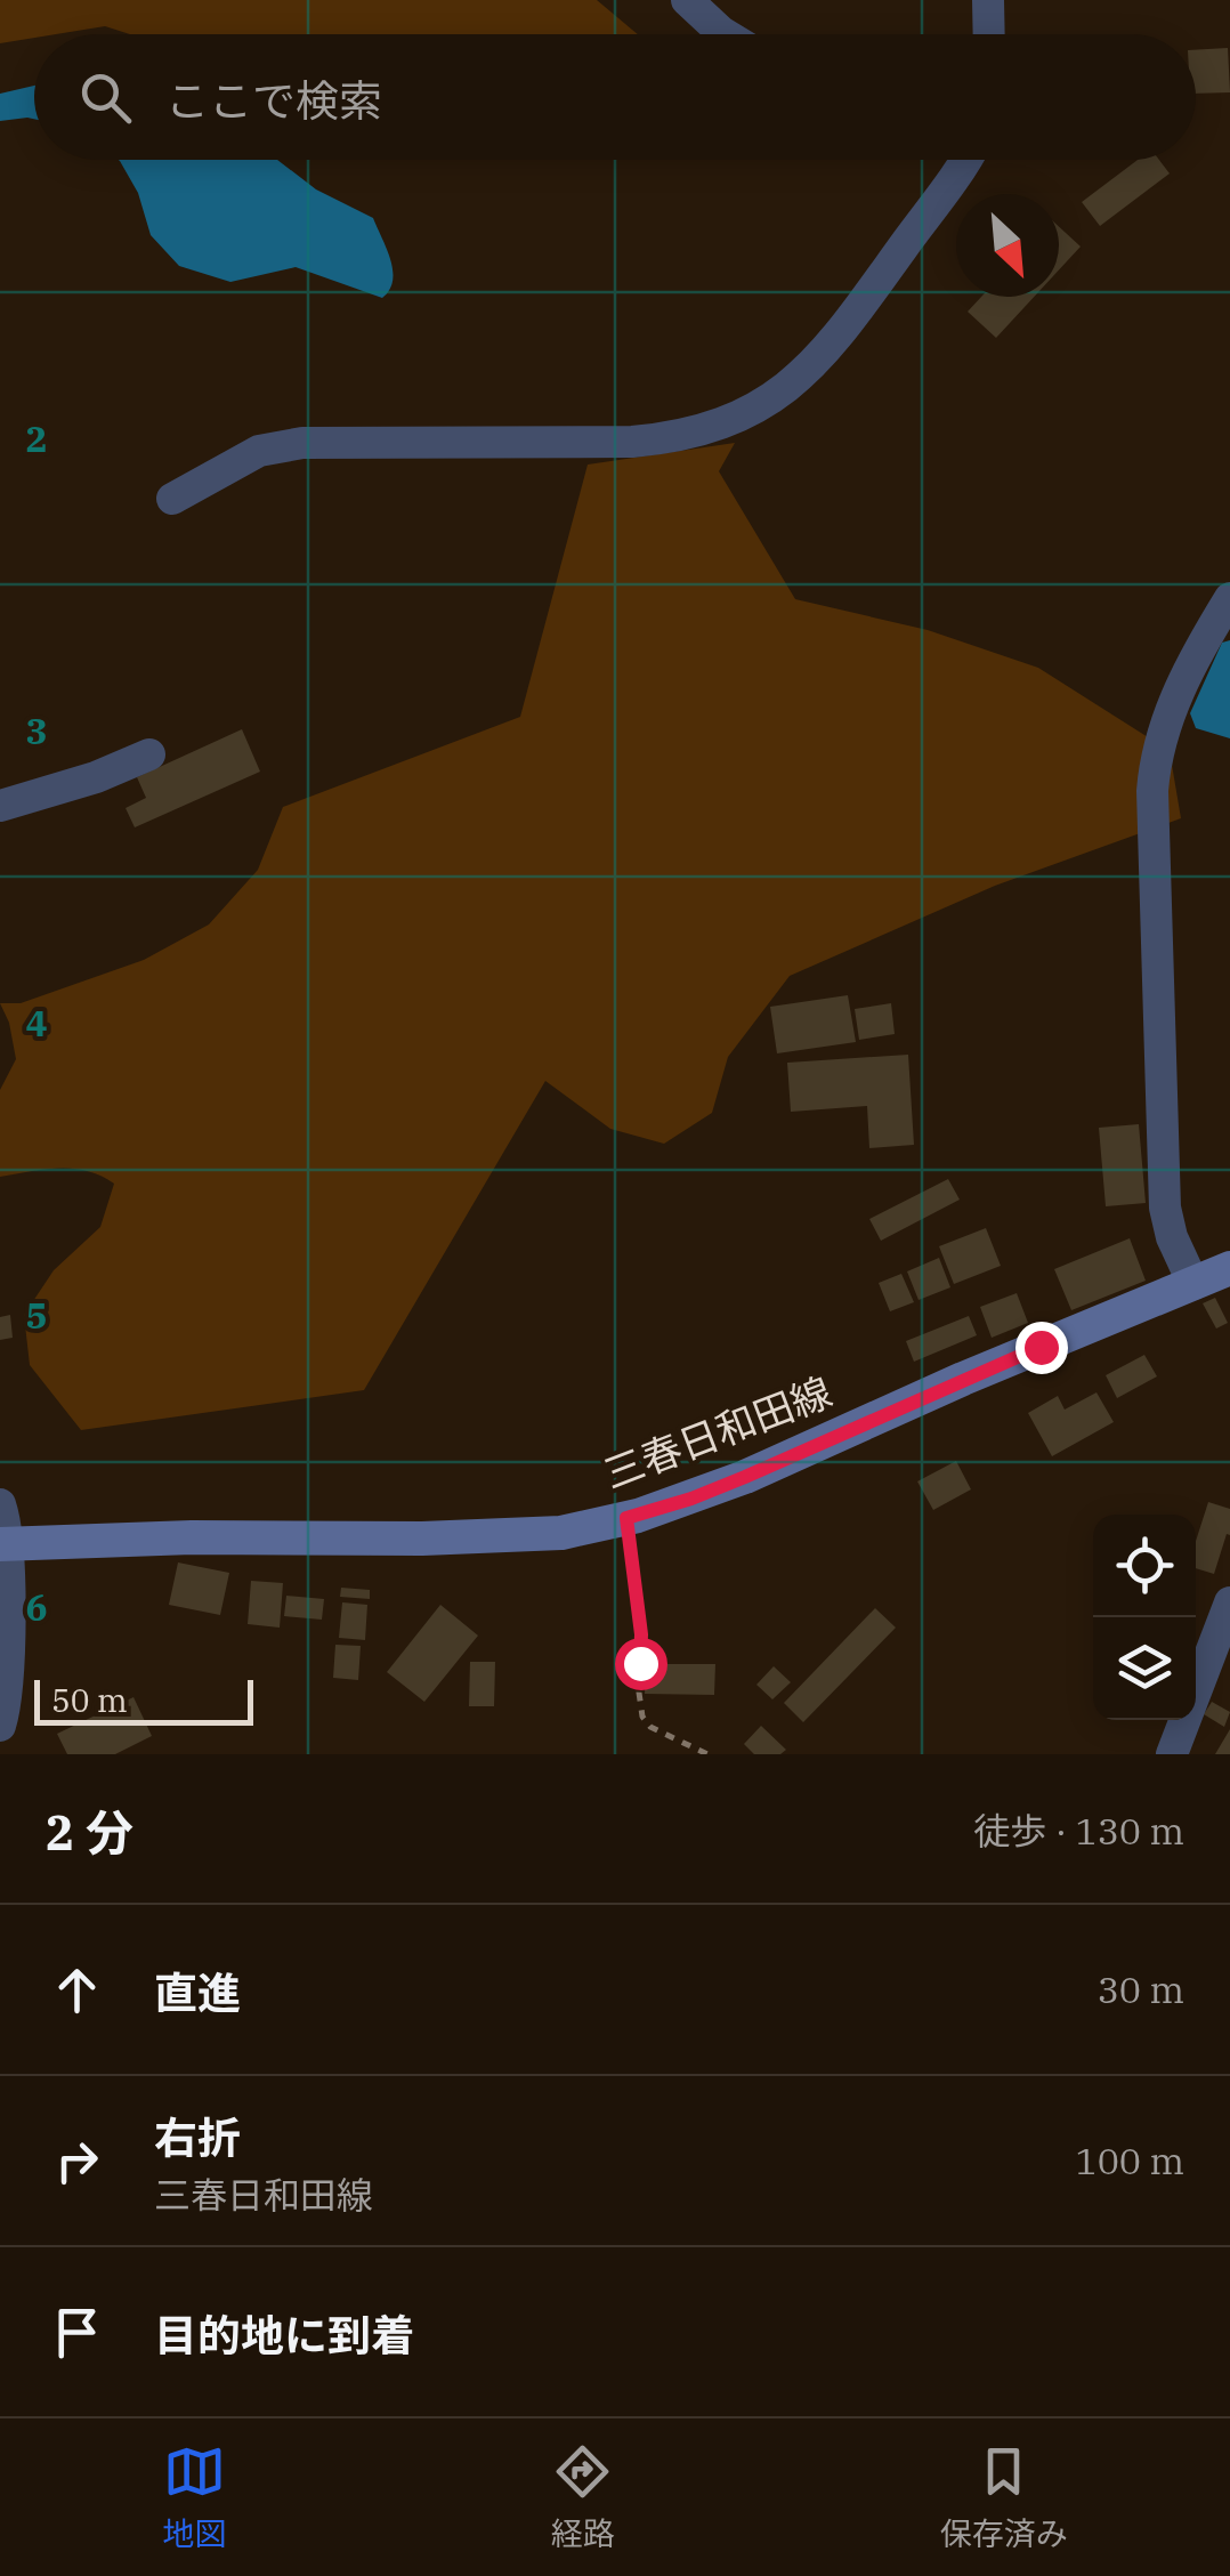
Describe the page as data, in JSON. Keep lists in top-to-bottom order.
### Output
{
  "streets": {
    "main road": ["三春日和田線"]
  },
  "scale_bar": "50 m",
  "north": "bottom right",
  "page": {
    "search": "ここで検索",
    "scale": "50 m",
    "heading": ["2 分", "徒歩 · 130 m"],
    "list": [
      ["直進", "30 m"],
      ["右折", "三春日和田線", "100 m"],
      "目的地に到着"
    ],
    "nav": ["地図", "経路", "保存済み"]
  },
  "grid": {
    "rows": [
      "2",
      "3",
      "4",
      "5",
      "6"
    ]
  }
}
